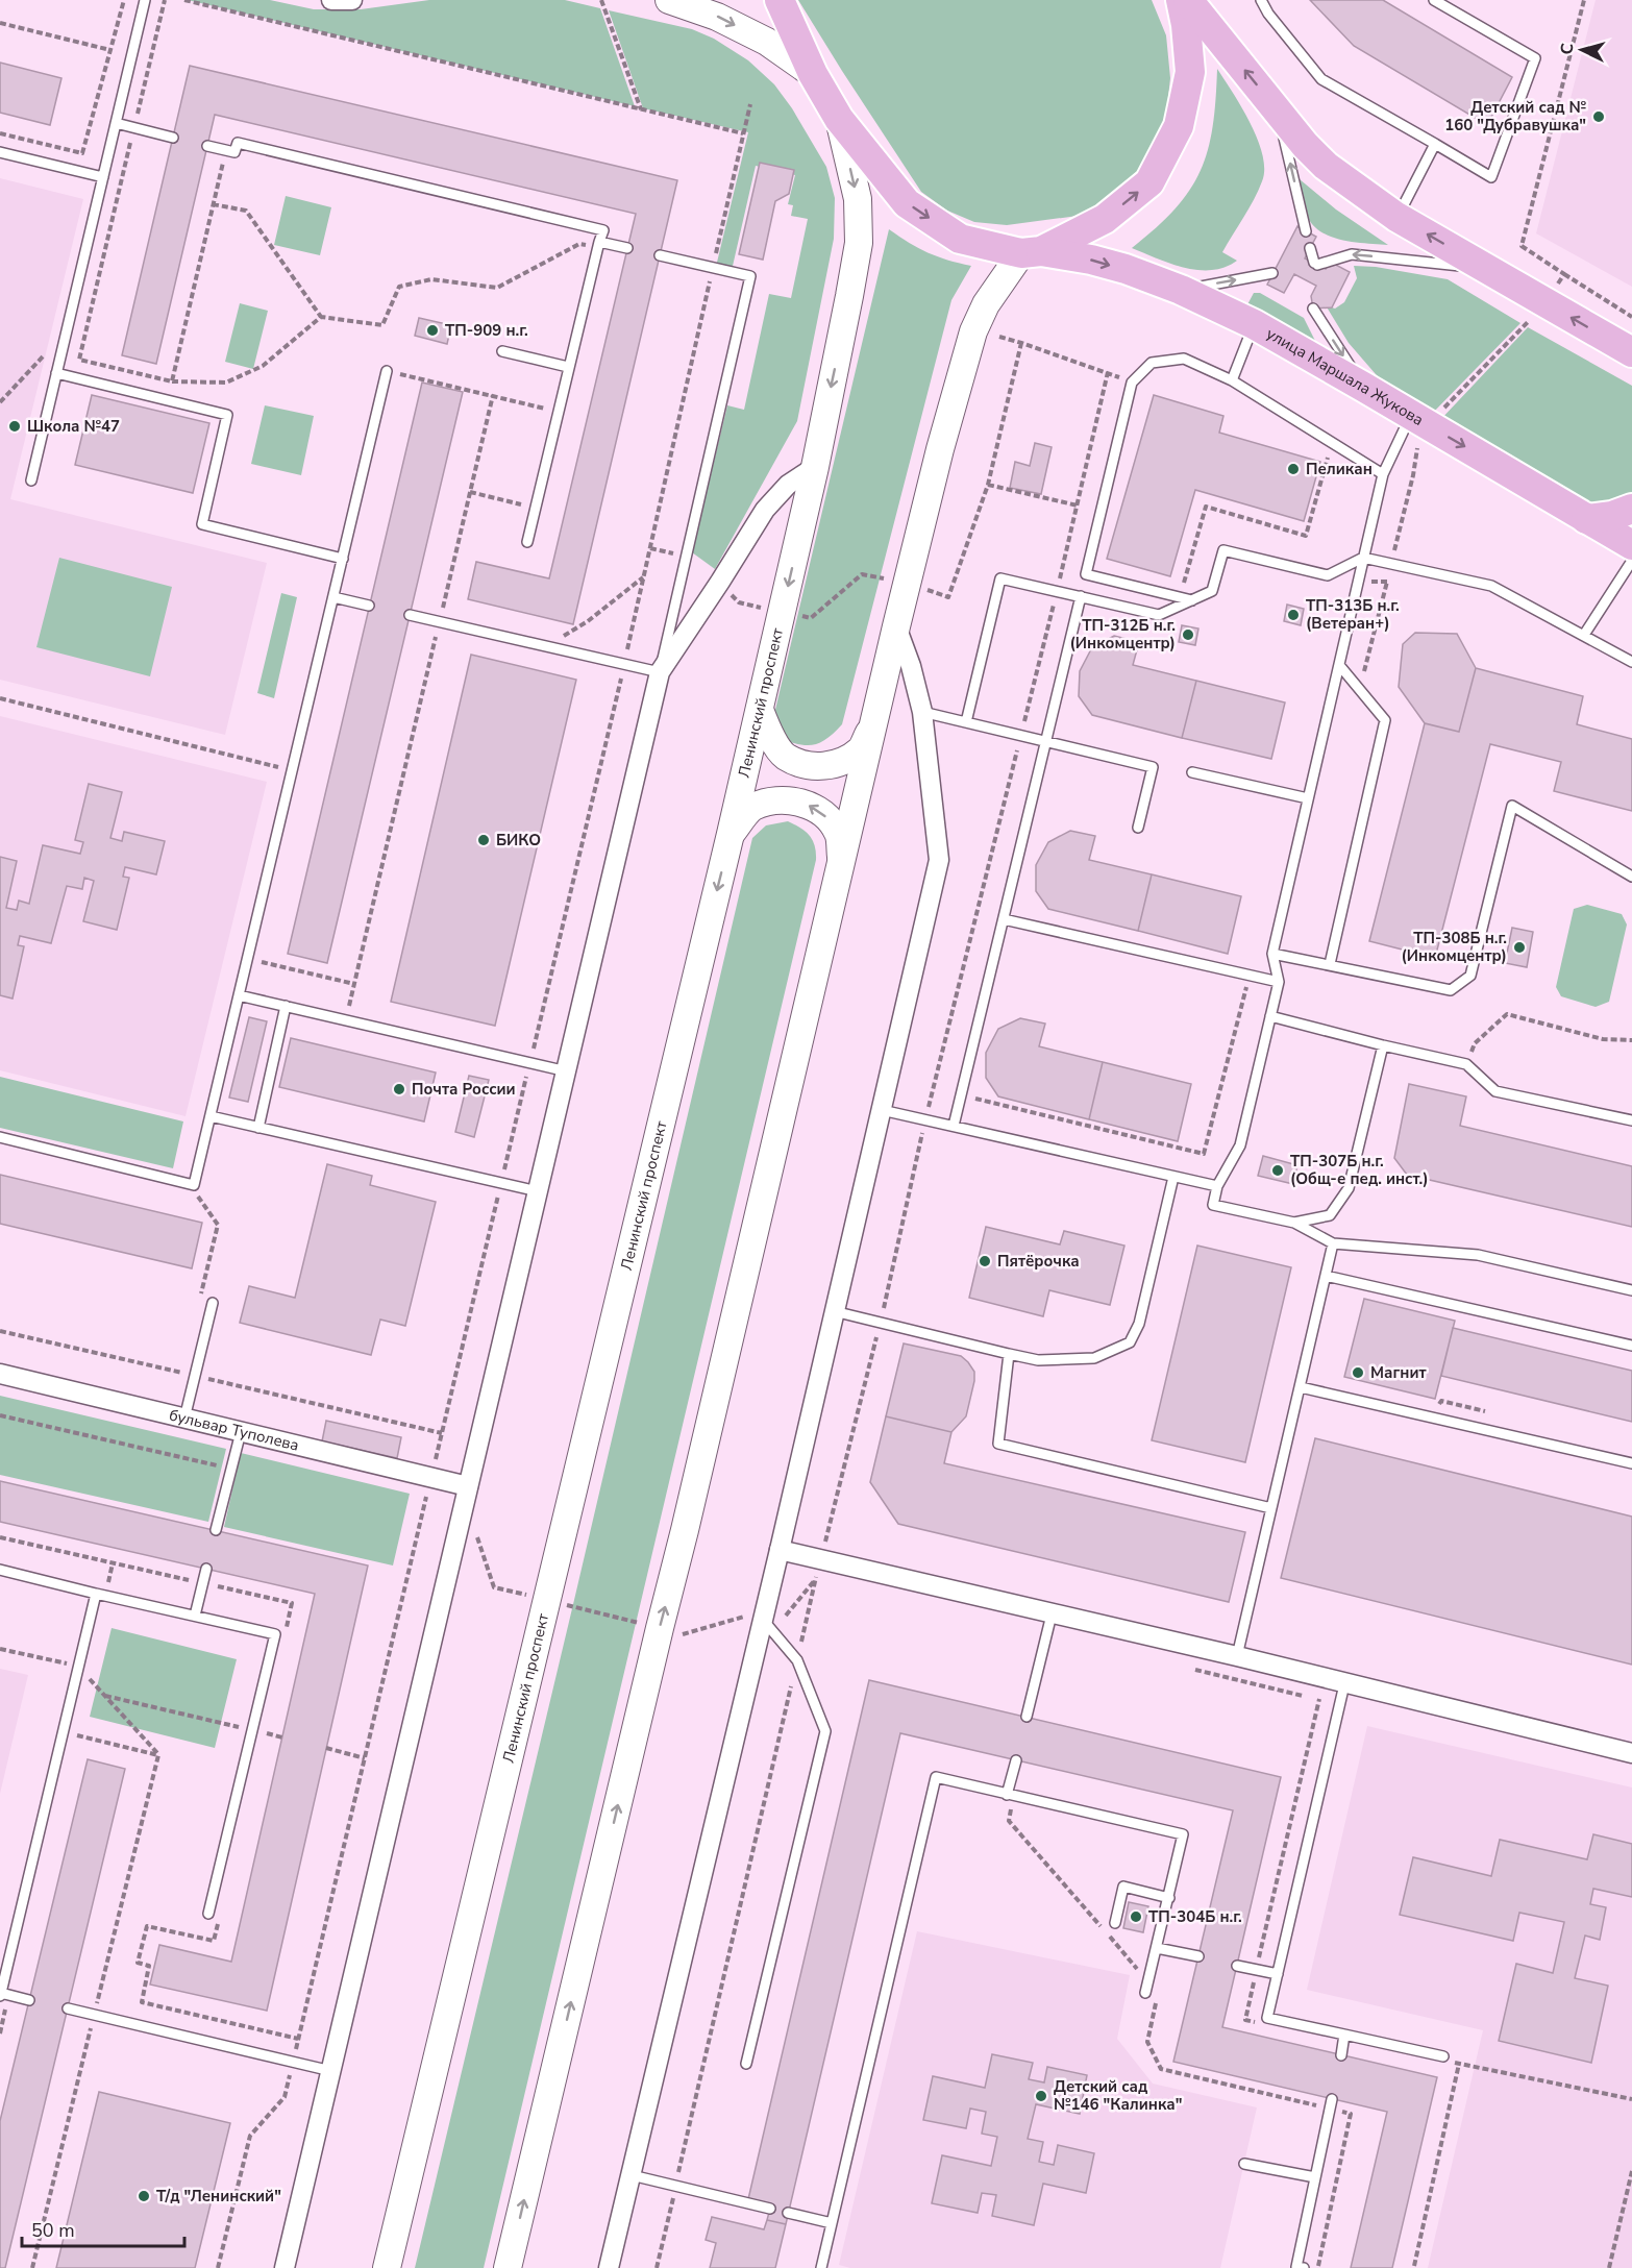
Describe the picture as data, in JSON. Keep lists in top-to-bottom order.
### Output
{
  "streets": {
    "main road": ["улица Маршала Жукова", "Ленинский проспект"],
    "street": ["бульвар Туполева"]
  },
  "crossings": [
    ["улица Маршала Жукова", "Ленинский проспект"]
  ],
  "places": [
    "Детский сад № 160 \"Дубравушка\"",
    "ТП-909 н.г.",
    "Школа №47",
    "Пеликан",
    "ТП-313Б н.г. (Ветеран+)",
    "ТП-312Б н.г. (Инкомцентр)",
    "БИКО",
    "ТП-308Б н.г. (Инкомцентр)",
    "Почта России",
    "ТП-307Б н.г. (Общ-е пед. инст.)",
    "Пятёрочка",
    "Магнит",
    "ТП-304Б н.г.",
    "Детский сад №146 \"Калинка\"",
    "Т/д \"Ленинский\""
  ],
  "scale_bar": "50 m",
  "north": "left"
}
